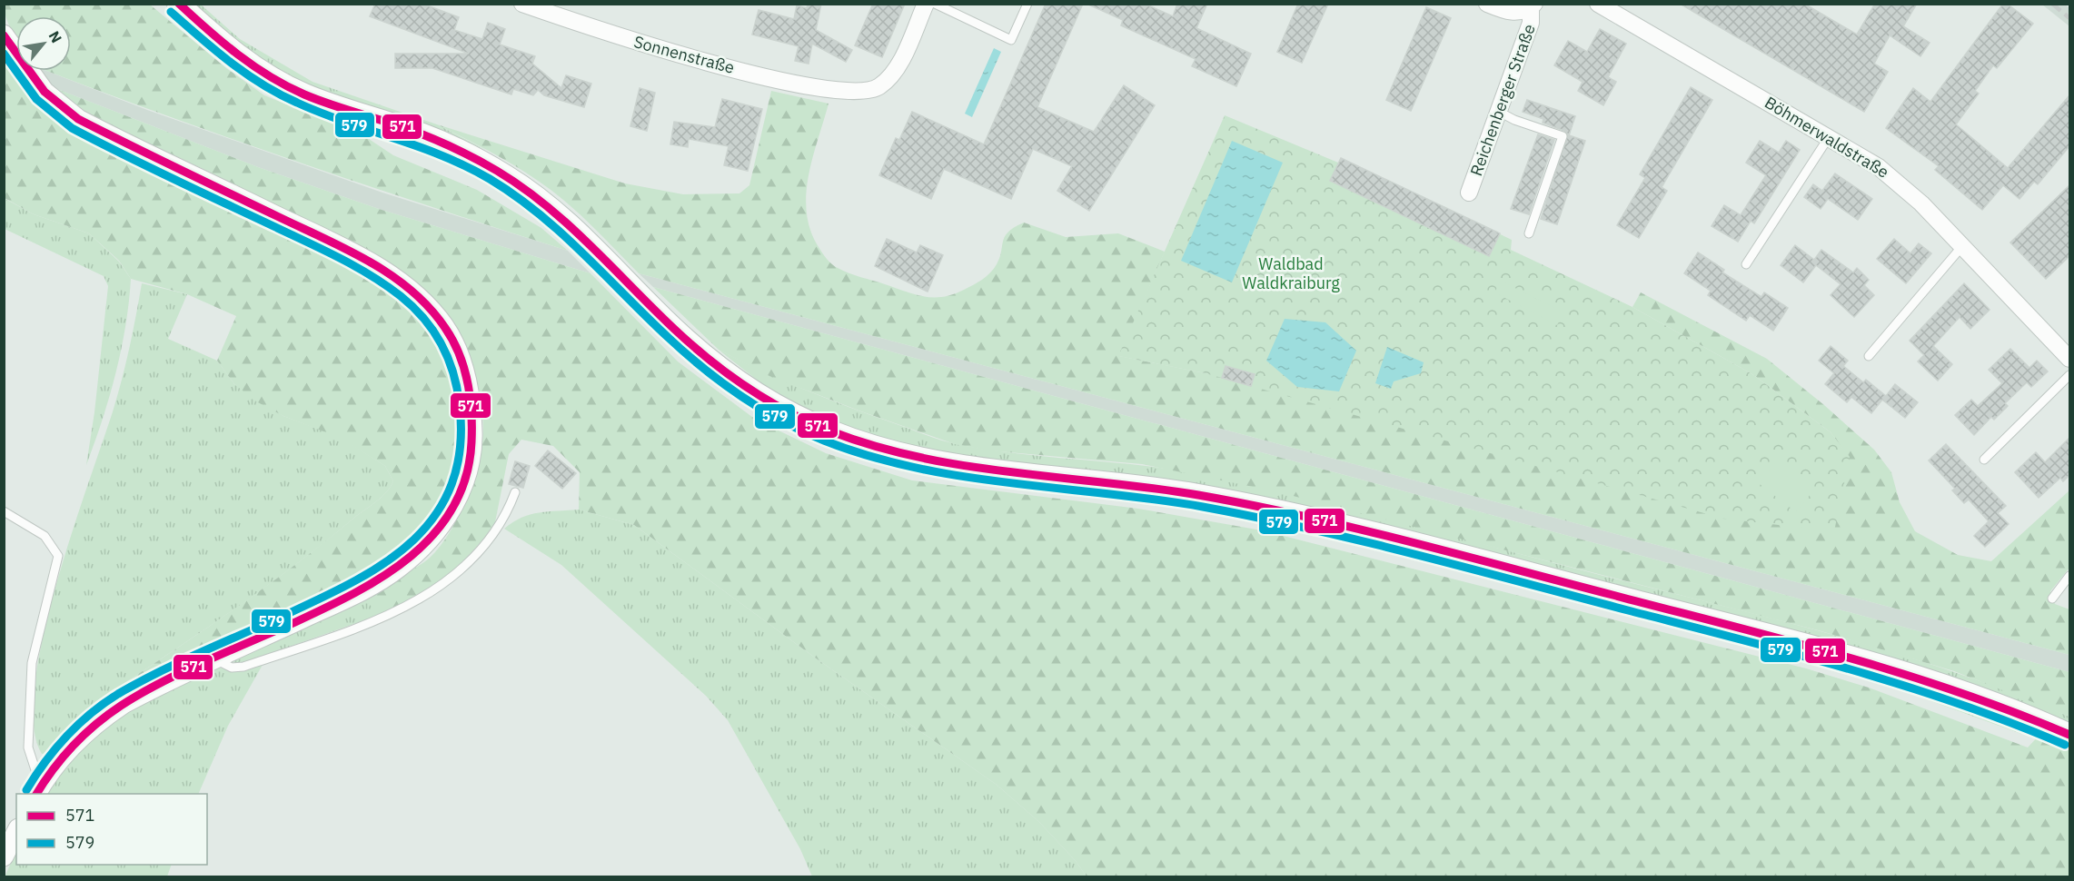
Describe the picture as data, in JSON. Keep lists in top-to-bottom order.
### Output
{
  "streets": {
    "street": ["Sonnenstraße", "Reichenberger Straße", "Böhmerwaldstraße"]
  },
  "parks": ["Waldbad Waldkraiburg"],
  "lines": ["transit line 571", "transit line 579"],
  "legend": ["571", "579"],
  "north": "top right"
}
